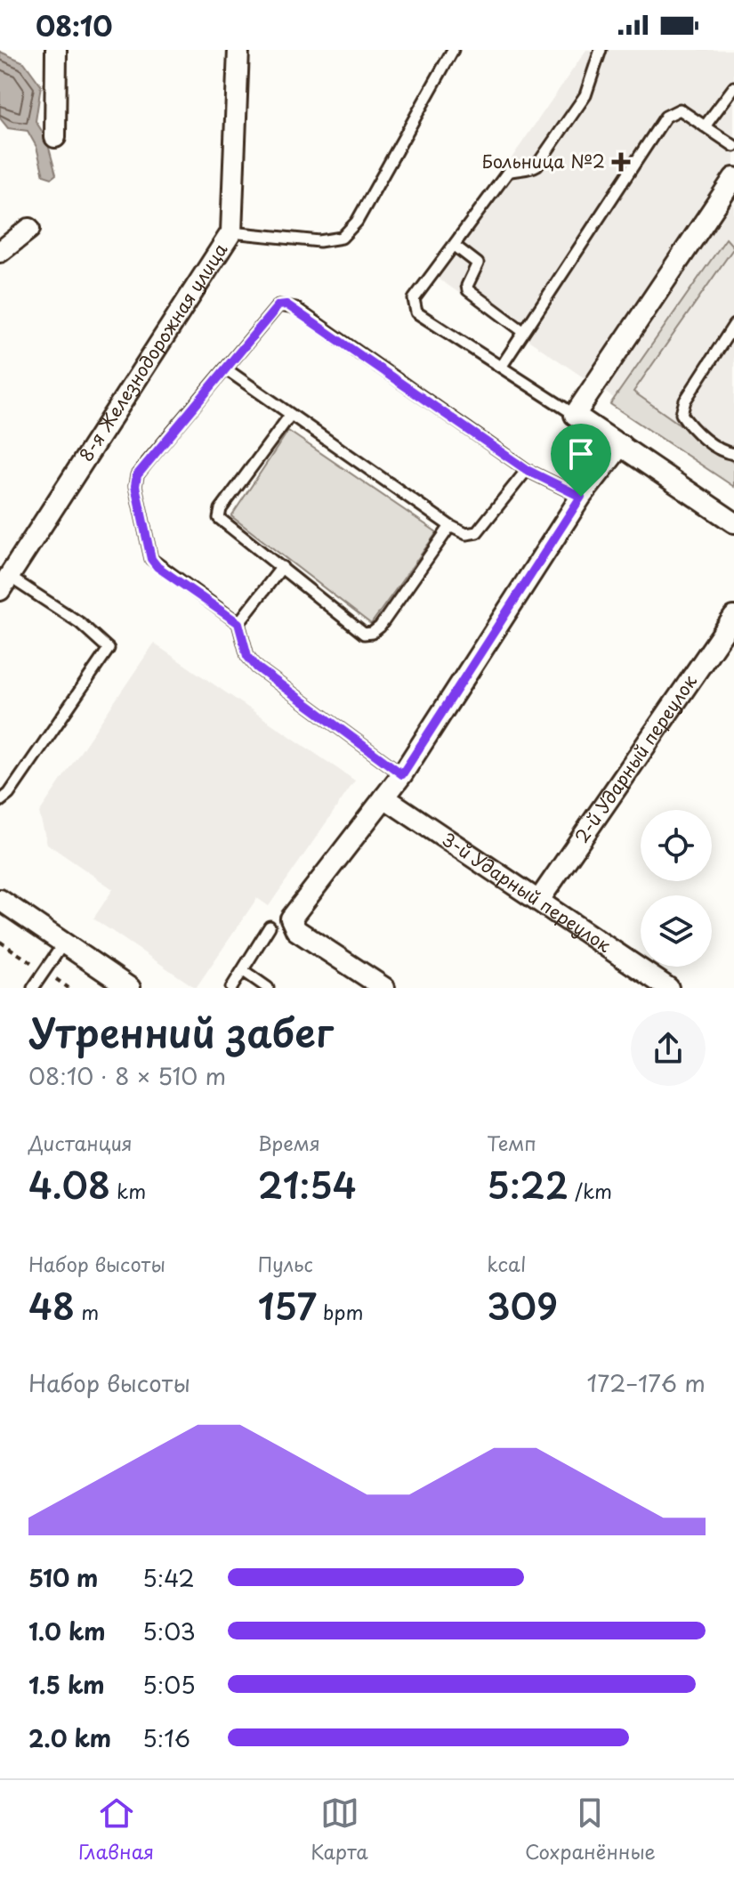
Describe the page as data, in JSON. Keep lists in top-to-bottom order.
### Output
{
  "streets": {
    "street": ["8-я Железнодорожная улица", "2-й Ударный переулок", "3-й Ударный переулок"]
  },
  "crossings": [
    ["2-й Ударный переулок", "3-й Ударный переулок"]
  ],
  "places": {
    "health": ["Больница №2"]
  },
  "page": {
    "status": "08:10",
    "heading": ["Утренний забег", "08:10 · 8 × 510 m"],
    "stats": [
      ["Дистанция", "4.08 km"],
      ["Время", "21:54"],
      ["Темп", "5:22 /km"],
      ["Набор высоты", "48 m"],
      ["Пульс", "157 bpm"],
      ["kcal", "309"]
    ],
    "chart": ["Набор высоты", "172–176 m"],
    "list": [
      {
        "name": "510 m",
        "note": "5:42"
      },
      {
        "name": "1.0 km",
        "note": "5:03"
      },
      {
        "name": "1.5 km",
        "note": "5:05"
      },
      {
        "name": "2.0 km",
        "note": "5:16"
      }
    ],
    "tabs": ["Главная", "Карта", "Сохранённые"]
  }
}
